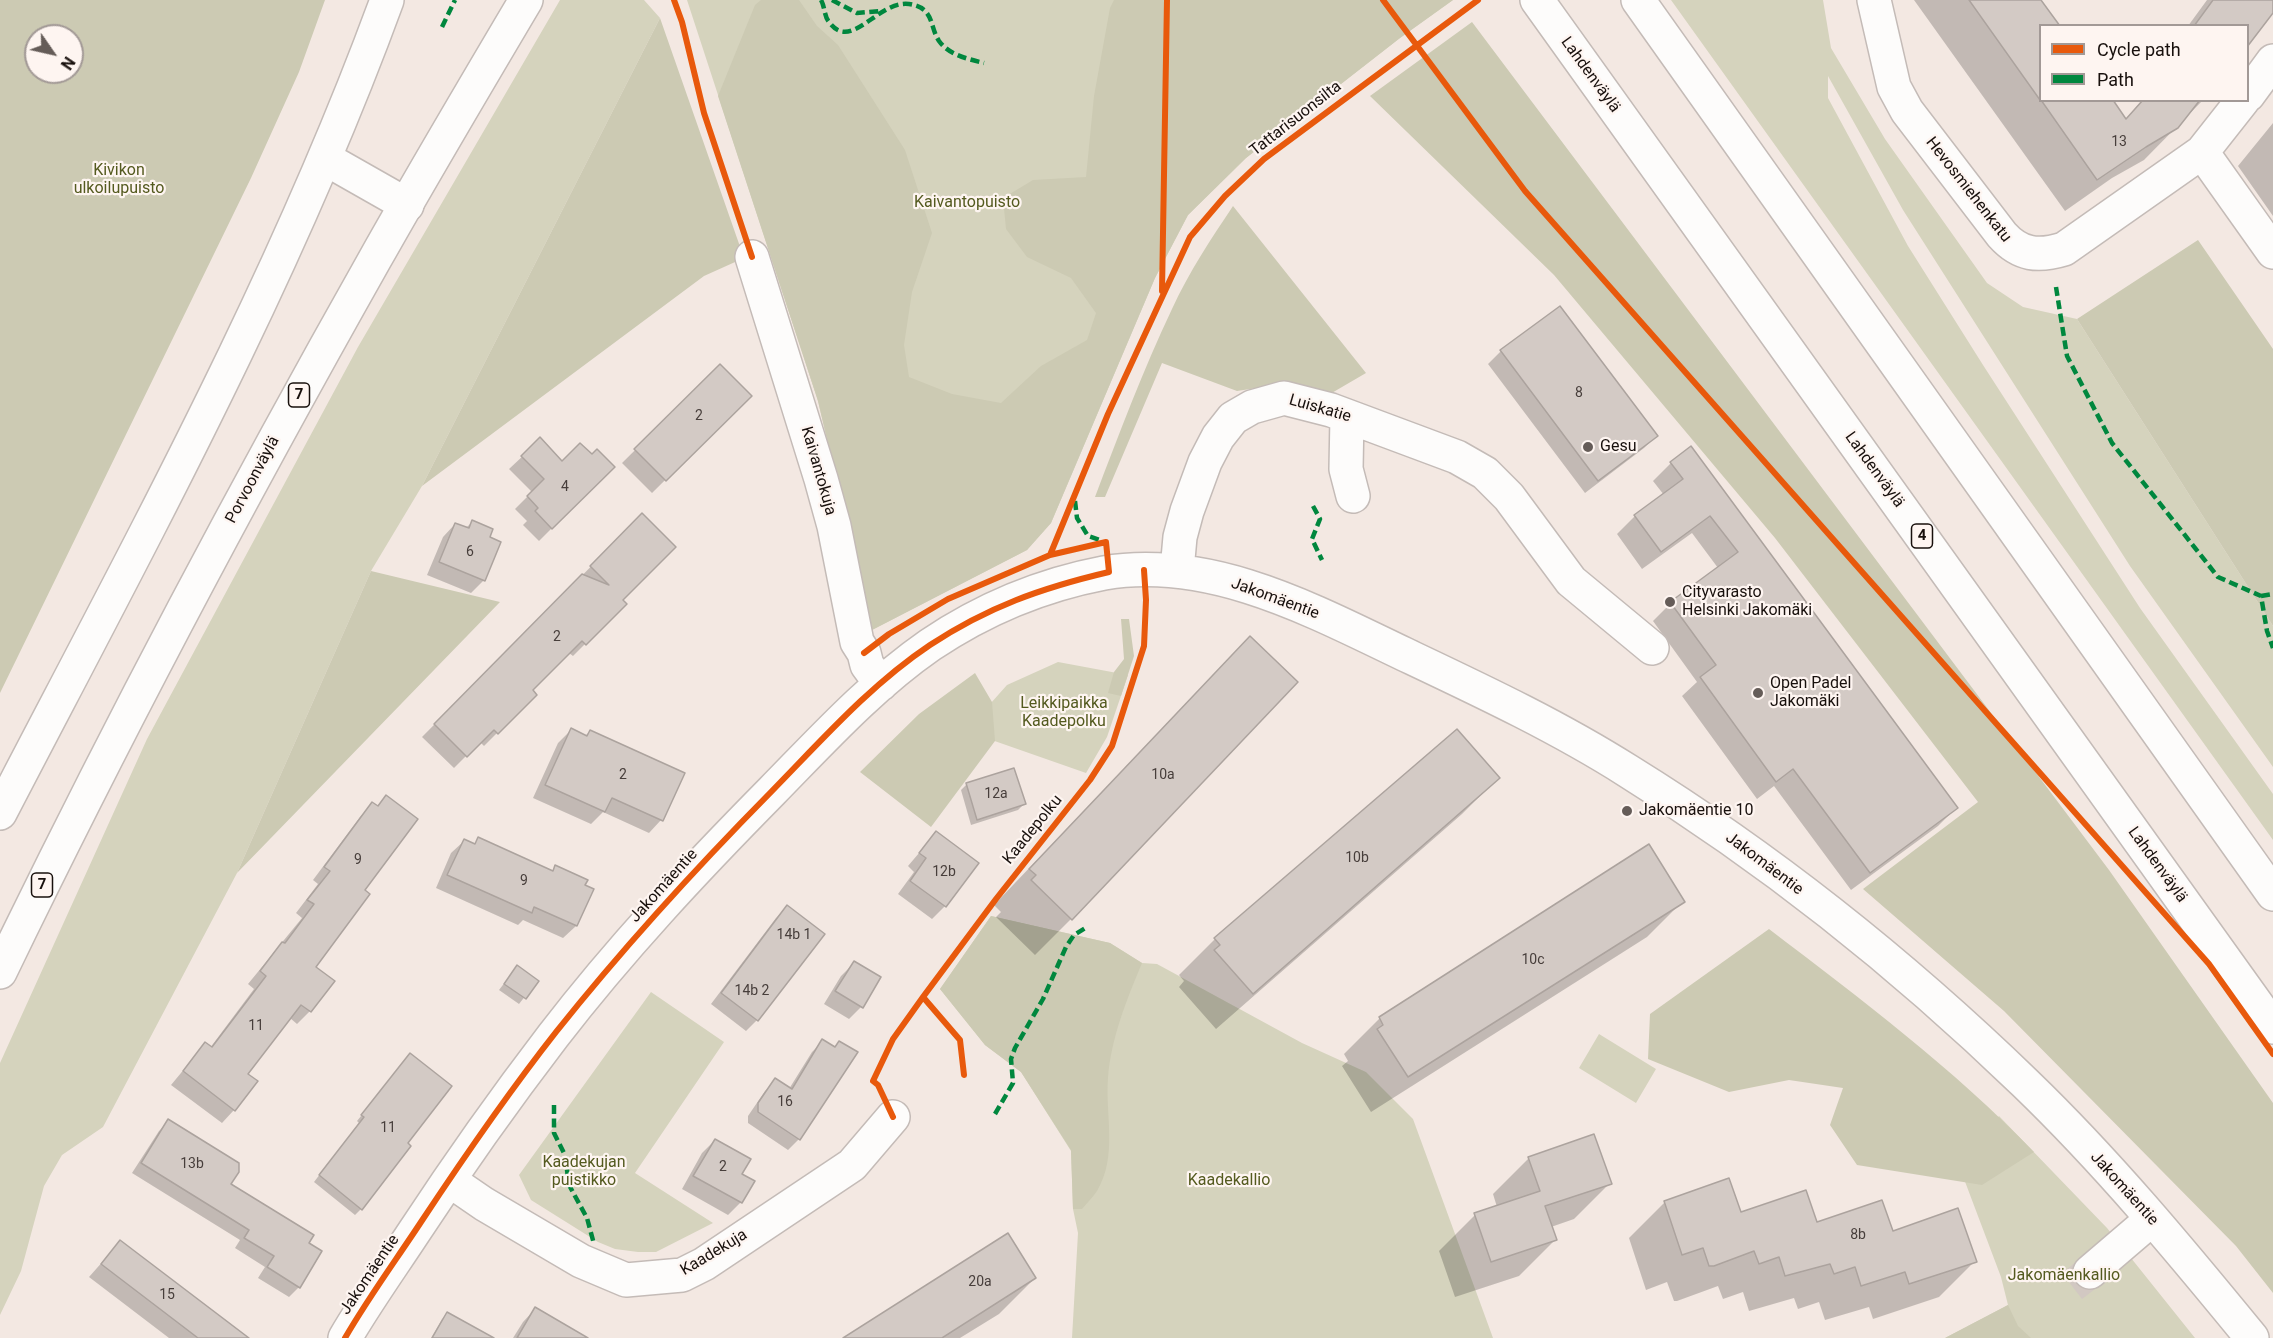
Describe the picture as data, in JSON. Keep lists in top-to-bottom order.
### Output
{
  "streets": {
    "main road": [
      "Lahdenväylä",
      "Hevosmiehenkatu",
      "7",
      "Luiskatie",
      "Kaivantokuja",
      "Porvoonväylä",
      "4",
      "Jakomäentie",
      "Kaadekuja"
    ],
    "cycle path": ["Tattarisuonsilta", "Kaadepolku"]
  },
  "crossings": [
    ["Luiskatie", "Jakomäentie"],
    ["Kaivantokuja", "Jakomäentie"],
    ["Jakomäentie", "Kaadekuja"]
  ],
  "parks": [
    "Kivikon ulkoilupuisto",
    "Kaivantopuisto",
    "Leikkipaikka Kaadepolku",
    "Kaadekujan puistikko",
    "Kaadekallio",
    "Jakomäenkallio"
  ],
  "places": [
    "Gesu",
    "Cityvarasto Helsinki Jakomäki",
    "Open Padel Jakomäki",
    "Jakomäentie 10"
  ],
  "house_numbers": [
    "13",
    "8",
    "2",
    "4",
    "6",
    "2",
    "2",
    "10a",
    "12a",
    "10b",
    "9",
    "12b",
    "9",
    "14b 1",
    "10c",
    "14b 2",
    "11",
    "16",
    "11",
    "13b",
    "2",
    "8b",
    "20a",
    "15"
  ],
  "legend": ["Cycle path", "Path"],
  "north": "bottom right"
}
